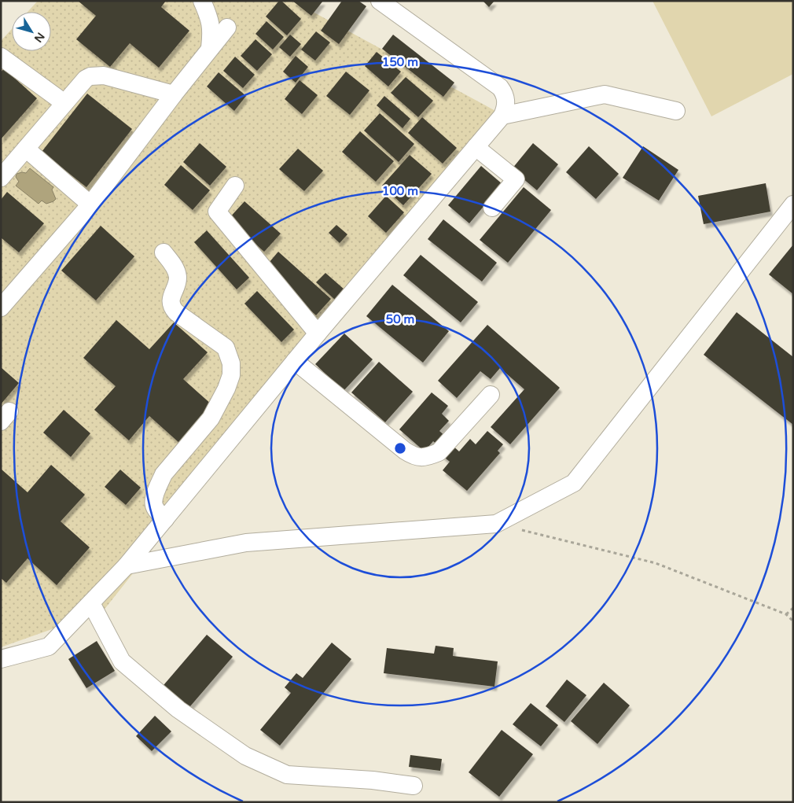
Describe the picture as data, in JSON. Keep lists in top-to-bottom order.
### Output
{
  "north": "bottom right",
  "rings": ["150 m", "100 m", "50 m"]
}
